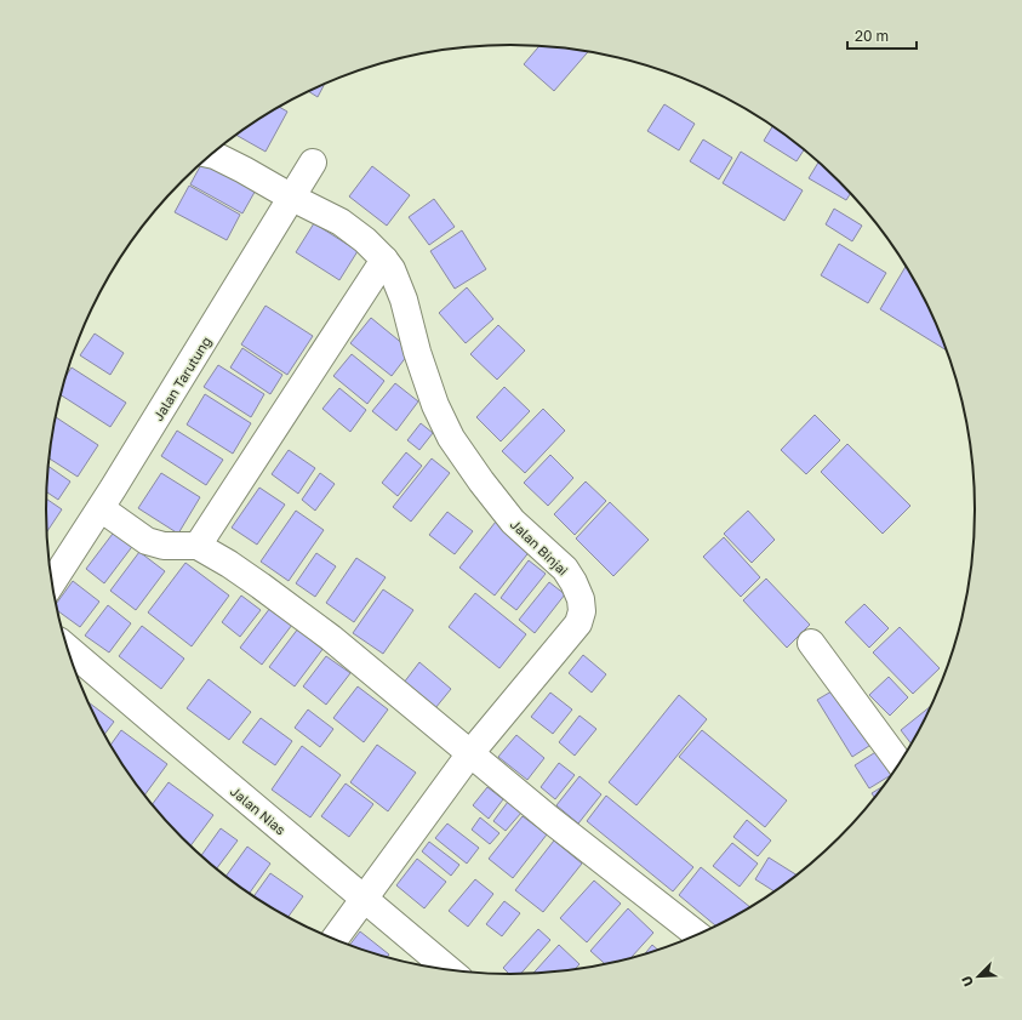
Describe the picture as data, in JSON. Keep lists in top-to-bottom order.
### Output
{
  "streets": {
    "street": ["Jalan Tarutung", "Jalan Binjai", "Jalan Nias"]
  },
  "crossings": [
    ["Jalan Tarutung", "Jalan Binjai"],
    ["Jalan Binjai", "Jalan Nias"]
  ],
  "scale_bar": "20 m",
  "north": "bottom left"
}
